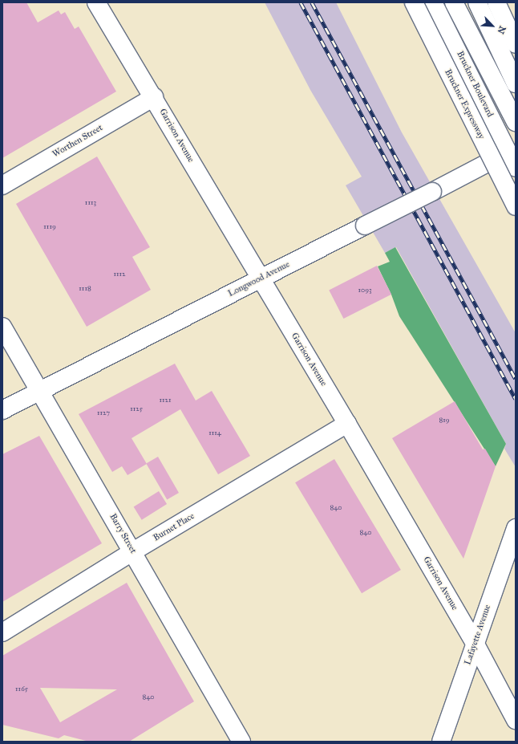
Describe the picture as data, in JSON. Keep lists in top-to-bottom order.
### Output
{
  "streets": {
    "main road": [
      "Bruckner Boulevard",
      "Bruckner Expressway",
      "Garrison Avenue",
      "Worthen Street",
      "Longwood Avenue",
      "Burnet Place",
      "Barry Street",
      "Lafayette Avenue"
    ]
  },
  "crossings": [
    ["Bruckner Boulevard", "Longwood Avenue"],
    ["Garrison Avenue", "Worthen Street"],
    ["Garrison Avenue", "Longwood Avenue"],
    ["Garrison Avenue", "Burnet Place"],
    ["Garrison Avenue", "Lafayette Avenue"],
    ["Longwood Avenue", "Barry Street"],
    ["Burnet Place", "Barry Street"]
  ],
  "house_numbers": [
    "1113",
    "1119",
    "1112",
    "1118",
    "1093",
    "1121",
    "1125",
    "1127",
    "819",
    "1114",
    "840",
    "840",
    "1165",
    "840"
  ],
  "north": "bottom right"
}
